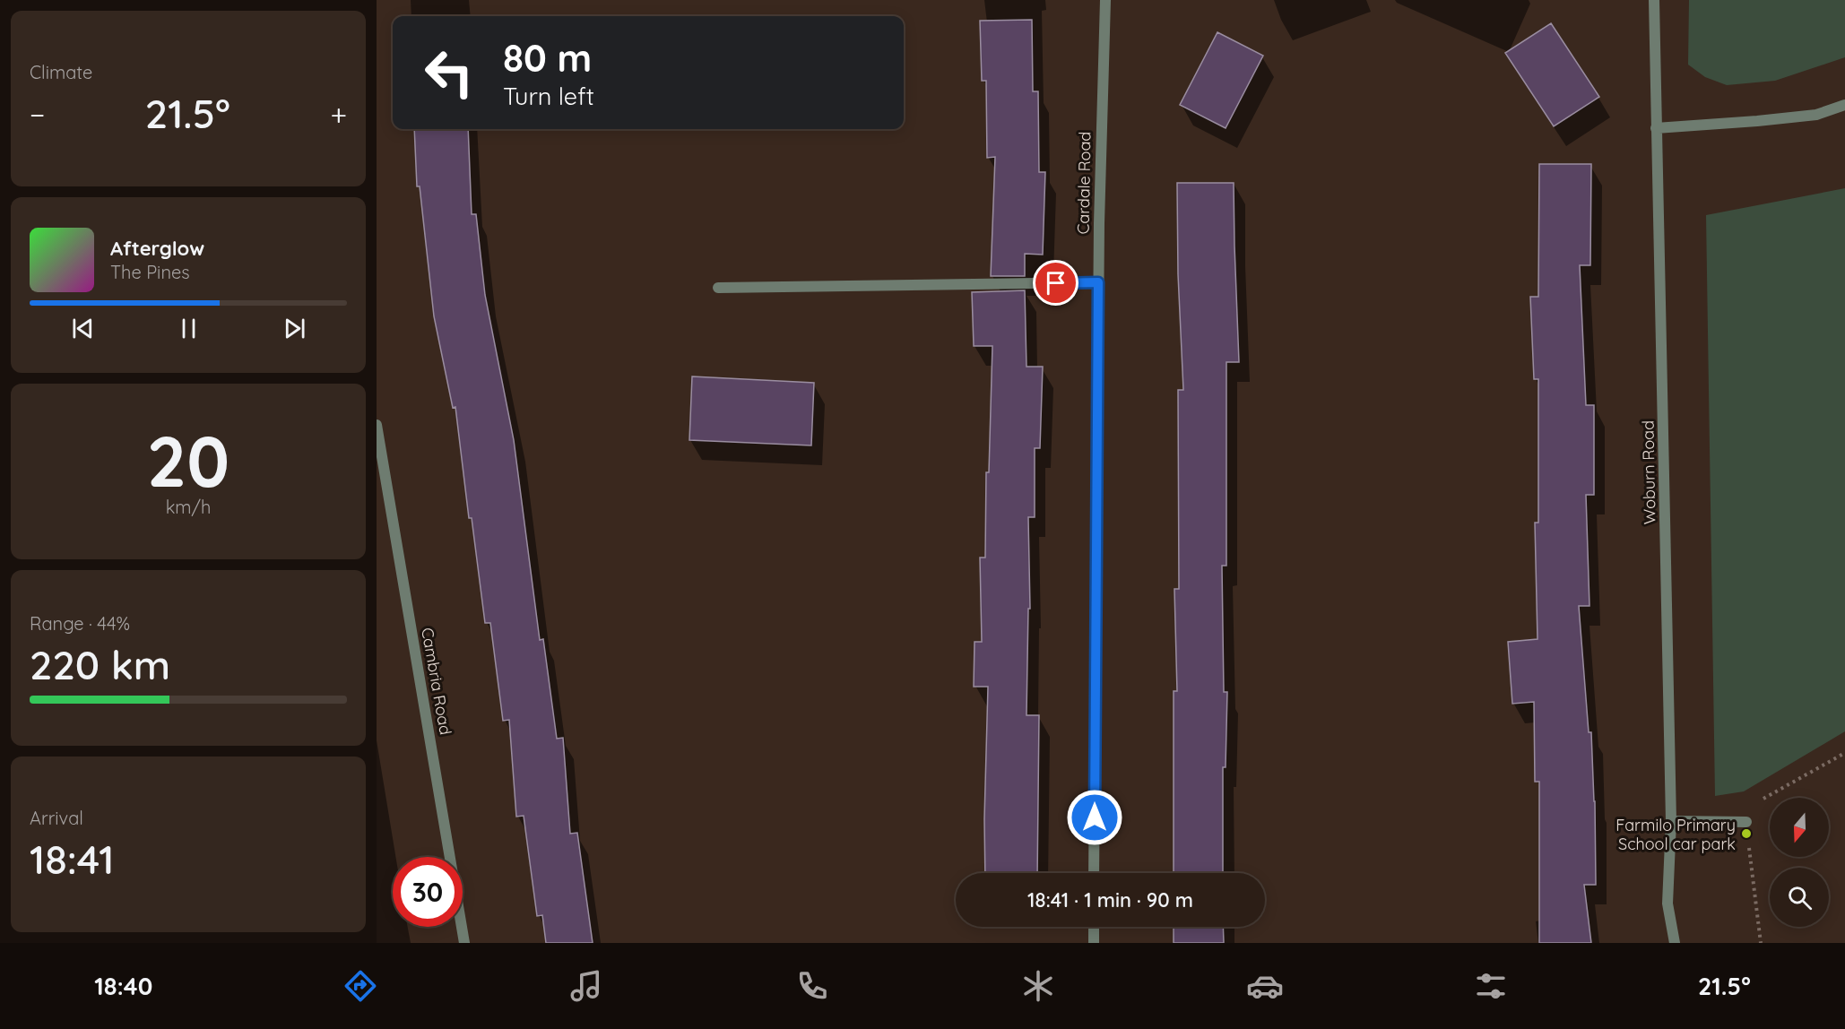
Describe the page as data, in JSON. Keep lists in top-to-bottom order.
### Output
{
  "streets": {
    "street": ["Cardale Road", "Woburn Road", "Cambria Road"]
  },
  "places": ["Farmilo Primary School car park"],
  "north": "bottom",
  "page": {
    "tile": [
      "Climate",
      ["20", "km/h"],
      ["Range · 44%", "220 km"],
      ["Arrival", "18:41"]
    ],
    "turn": ["80 m", "Turn left"],
    "heat": ["−", "21.5°", "+"],
    "song": ["Afterglow", "The Pines"],
    "limit": "30",
    "trip": "18:41 · 1 min · 90 m",
    "tabs": ["18:40", "21.5°"]
  }
}
